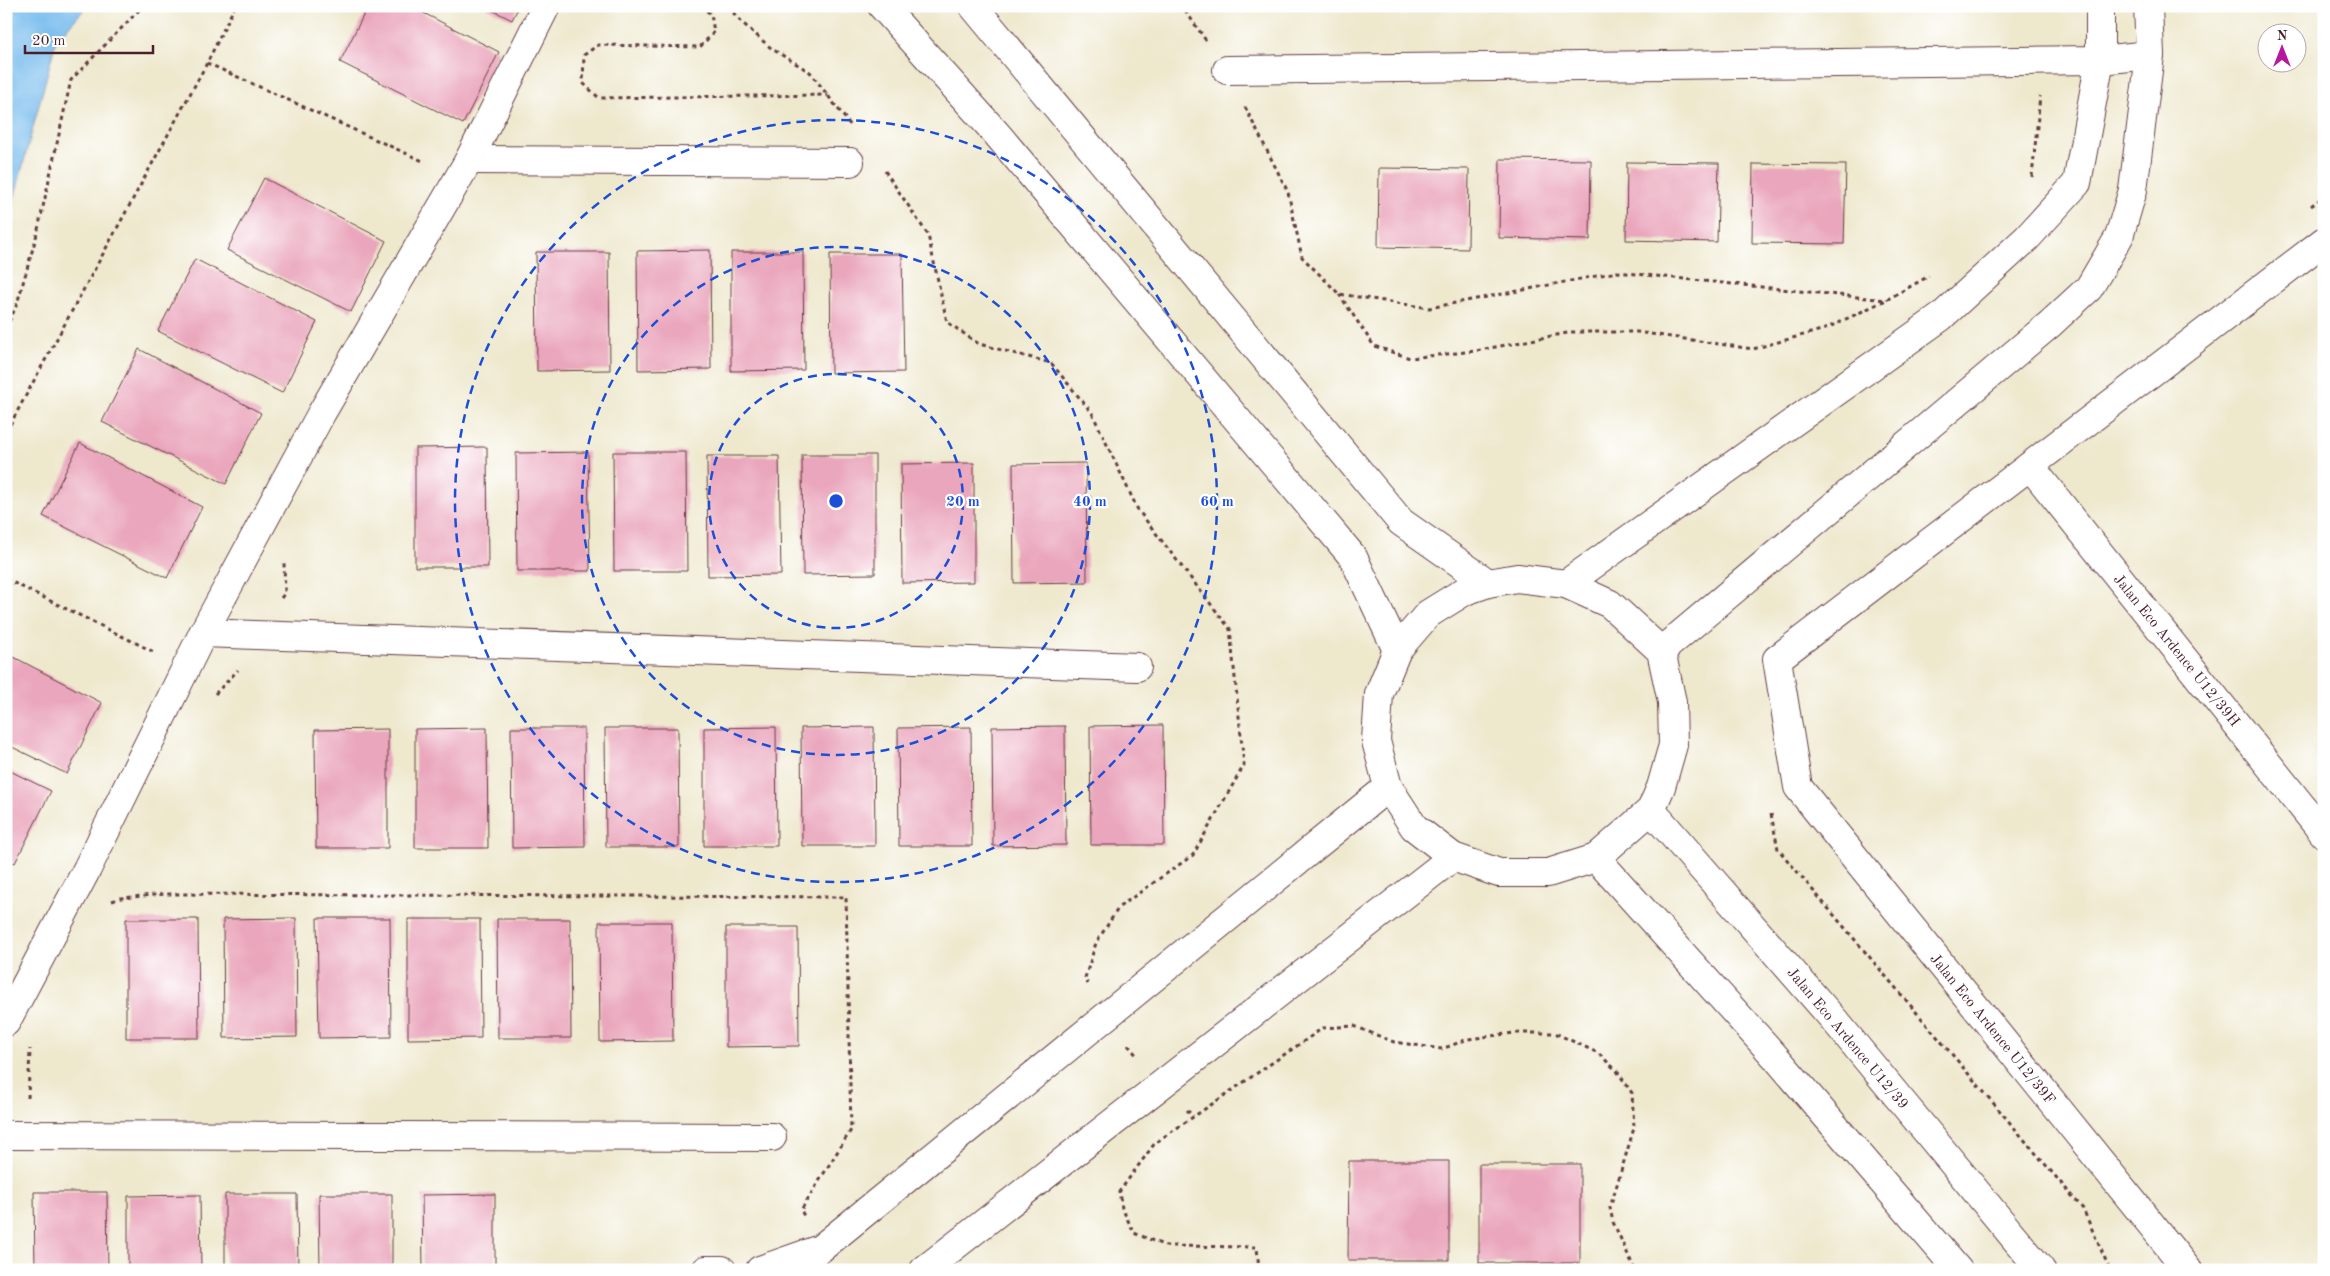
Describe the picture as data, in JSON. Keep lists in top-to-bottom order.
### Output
{
  "streets": {
    "street": ["Jalan Eco Ardence U12/39H", "Jalan Eco Ardence U12/39F", "Jalan Eco Ardence U12/39"]
  },
  "crossings": [
    ["Jalan Eco Ardence U12/39H", "Jalan Eco Ardence U12/39F"]
  ],
  "scale_bar": "20 m",
  "north": "top",
  "rings": ["20 m", "40 m", "60 m"]
}
